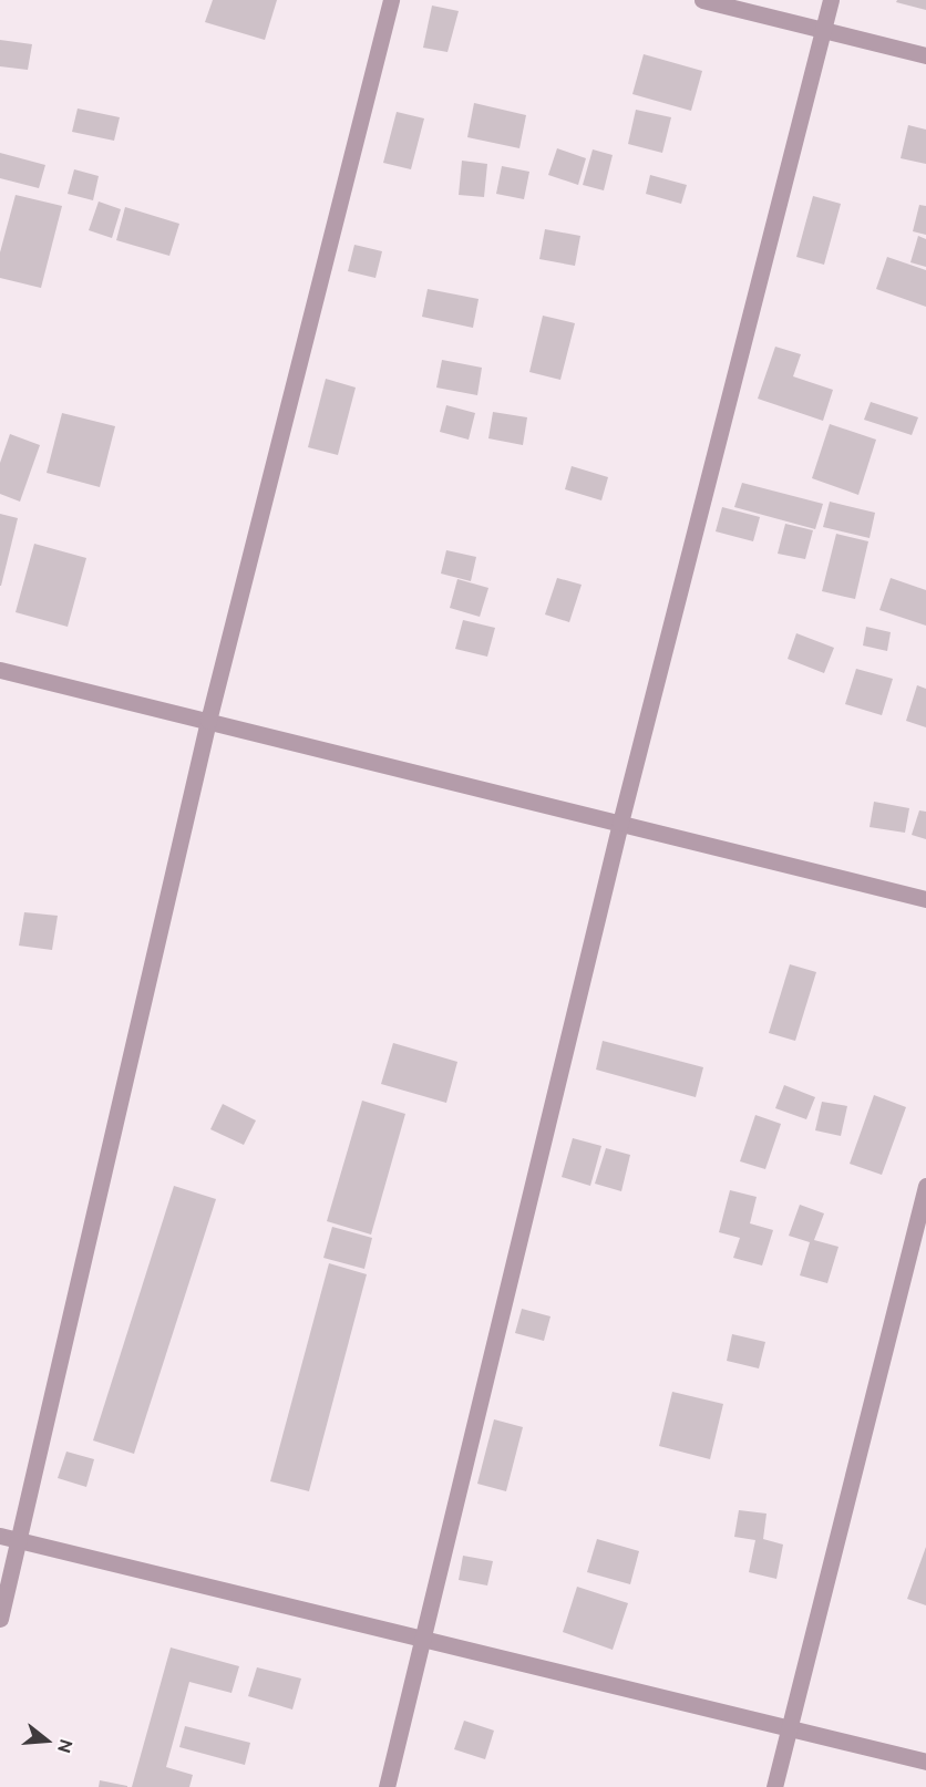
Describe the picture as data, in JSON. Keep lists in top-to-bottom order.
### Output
{
  "north": "right"
}
